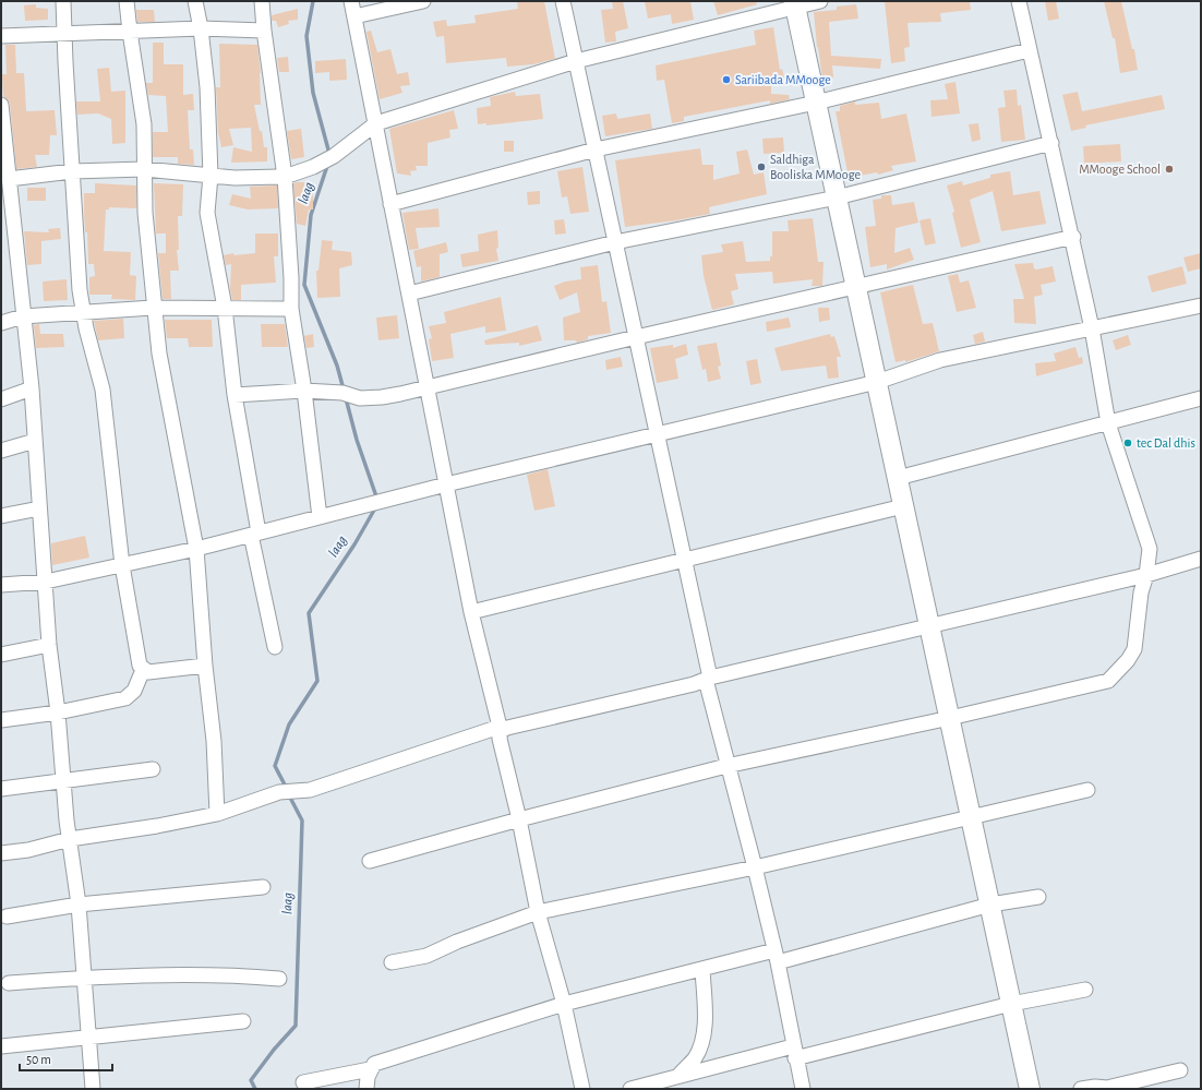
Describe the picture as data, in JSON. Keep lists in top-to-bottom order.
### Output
{
  "water": ["laag"],
  "places": [
    "Sariibada MMooge",
    "Saldhiga Booliska MMooge",
    "MMooge School",
    "tec Dal dhis"
  ],
  "scale_bar": "50 m"
}
